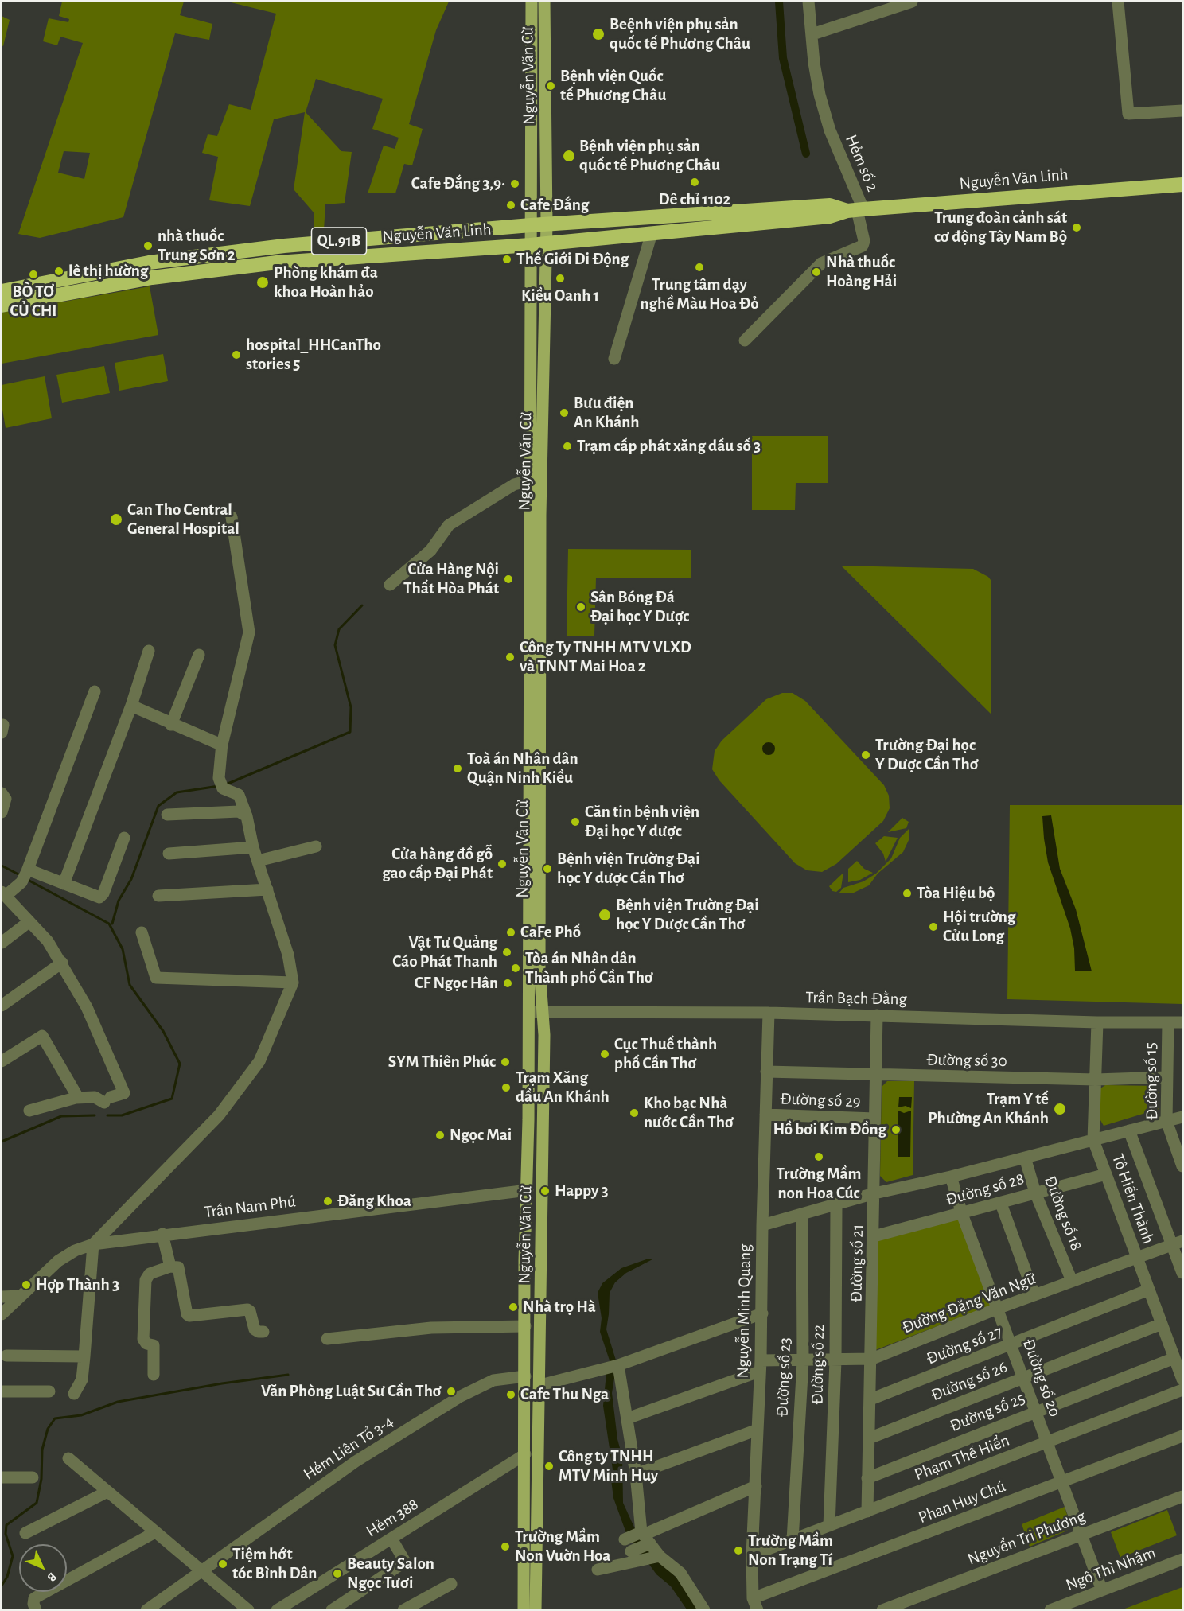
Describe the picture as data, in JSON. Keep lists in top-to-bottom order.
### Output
{
  "streets": {
    "highway": ["Nguyễn Văn Linh", "QL.91B"],
    "main road": ["Nguyễn Văn Cừ"],
    "street": [
      "Hẻm số 2",
      "Trần Bạch Đằng",
      "Đường số 30",
      "Đường số 15",
      "Đường số 29",
      "Đường số 28",
      "Tô Hiến Thành",
      "Trần Nam Phú",
      "Đường số 18",
      "Đường số 21",
      "Đường Đặng Văn Ngữ",
      "Nguyễn Minh Quang",
      "Đường số 27",
      "Đường số 22",
      "Đường số 23",
      "Đường số 20",
      "Đường số 26",
      "Đường số 25",
      "Hẻm Liên Tổ 3-4",
      "Phạm Thế Hiển",
      "Phan Huy Chú",
      "Hẻm 388",
      "Nguyển Tri Phương",
      "Ngô Thì Nhậm"
    ]
  },
  "crossings": [
    ["Nguyễn Văn Cừ", "Nguyễn Văn Linh"],
    ["Nguyễn Văn Cừ", "Trần Bạch Đằng"],
    ["Nguyễn Văn Cừ", "Trần Nam Phú"],
    ["Nguyễn Văn Cừ", "Hẻm Liên Tổ 3-4"],
    ["Nguyễn Văn Cừ", "Hẻm 388"],
    ["Hẻm số 2", "Nguyễn Văn Linh"],
    ["Trần Bạch Đằng", "Đường số 15"],
    ["Trần Bạch Đằng", "Tô Hiến Thành"],
    ["Trần Bạch Đằng", "Đường số 21"],
    ["Trần Bạch Đằng", "Nguyễn Minh Quang"],
    ["Đường số 30", "Đường số 15"],
    ["Đường số 30", "Tô Hiến Thành"],
    ["Đường số 30", "Đường số 21"],
    ["Đường số 30", "Nguyễn Minh Quang"],
    ["Đường số 29", "Đường số 21"],
    ["Đường số 29", "Nguyễn Minh Quang"],
    ["Đường số 28", "Tô Hiến Thành"],
    ["Đường số 28", "Đường số 18"],
    ["Đường số 28", "Đường số 21"],
    ["Đường số 28", "Đường số 20"],
    ["Tô Hiến Thành", "Đường Đặng Văn Ngữ"],
    ["Tô Hiến Thành", "Đường số 27"],
    ["Tô Hiến Thành", "Đường số 26"],
    ["Tô Hiến Thành", "Đường số 25"],
    ["Đường số 18", "Đường Đặng Văn Ngữ"],
    ["Đường số 21", "Đường Đặng Văn Ngữ"],
    ["Đường số 21", "Đường số 27"],
    ["Đường số 21", "Đường số 26"],
    ["Đường số 21", "Đường số 25"],
    ["Đường số 21", "Phạm Thế Hiển"],
    ["Đường Đặng Văn Ngữ", "Nguyễn Minh Quang"],
    ["Đường Đặng Văn Ngữ", "Đường số 22"],
    ["Đường Đặng Văn Ngữ", "Đường số 23"],
    ["Đường Đặng Văn Ngữ", "Đường số 20"],
    ["Nguyễn Minh Quang", "Phạm Thế Hiển"],
    ["Nguyễn Minh Quang", "Phan Huy Chú"],
    ["Đường số 27", "Đường số 20"],
    ["Đường số 22", "Phạm Thế Hiển"],
    ["Đường số 23", "Phạm Thế Hiển"],
    ["Đường số 20", "Đường số 26"],
    ["Đường số 20", "Đường số 25"],
    ["Đường số 20", "Phạm Thế Hiển"],
    ["Đường số 20", "Phan Huy Chú"],
    ["Đường số 20", "Nguyển Tri Phương"],
    ["Đường số 20", "Ngô Thì Nhậm"]
  ],
  "places": [
    "Beệnh viện phụ sản quốc tế Phương Châu",
    "Bệnh viện Quốc tế Phương Châu",
    "Bệnh viện phụ sản quốc tế Phương Châu",
    "Dê chỉ 1102",
    "Cafe Đắng 3,9·",
    "Cafe Đắng",
    "Trung đoàn cảnh sát cơ động Tây Nam Bộ",
    "nhà thuốc Trung Sơn 2",
    "Thế Giới Di Động",
    "Trung tâm dạy nghề Màu Hoa Đỏ",
    "lê thị hường",
    "Nhà thuốc Hoàng Hải",
    "BÒ TƠ CỦ CHI",
    "Kiều Oanh 1",
    "Phòng khám đa khoa Hoàn hảo",
    "hospital_HHCanTho stories 5",
    "Bưu điện An Khánh",
    "Trạm cấp phát xăng dầu số 3",
    "Can Tho Central General Hospital",
    "Cửa Hàng Nội Thất Hòa Phát",
    "Sân Bóng Đá Đại học Y Dược",
    "Công Ty TNHH MTV VLXD và TNNT Mai Hoa 2",
    "Trường Đại học Y Dược Cần Thơ",
    "Toà án Nhân dân Quận Ninh Kiều",
    "Căn tin bệnh viện Đại học Y dược",
    "Cửa hàng đồ gỗ gao cấp Đại Phát",
    "Bệnh viện Trường Đại học Y dược Cần Thơ",
    "Tòa Hiệu bộ",
    "Bệnh viện Trường Đại học Y Dược Cần Thơ",
    "Hội trường Cửu Long",
    "CaFe Phố",
    "Vật Tư Quảng Cáo Phát Thanh",
    "Tòa án Nhân dân Thành phố Cần Thơ",
    "CF Ngọc Hân",
    "Cục Thuế thành phố Cần Thơ",
    "SYM Thiên Phúc",
    "Trạm Xăng dầu An Khánh",
    "Trạm Y tế Phường An Khánh",
    "Kho bạc Nhà nước Cần Thơ",
    "Hồ bơi Kim Đồng",
    "Ngọc Mai",
    "Trường Mầm non Hoa Cúc",
    "Happy 3",
    "Đăng Khoa",
    "Hợp Thành 3",
    "Nhà trọ Hà",
    "Văn Phòng Luật Sư Cần Thơ",
    "Cafe Thu Nga",
    "Công ty TNHH MTV Minh Huy",
    "Trường Mầm Non Vuờn Hoa",
    "Trường Mầm Non Trạng Tí",
    "Tiệm hớt tóc Bình Dân",
    "Beauty Salon Ngọc Tươi"
  ],
  "north": "bottom right"
}
